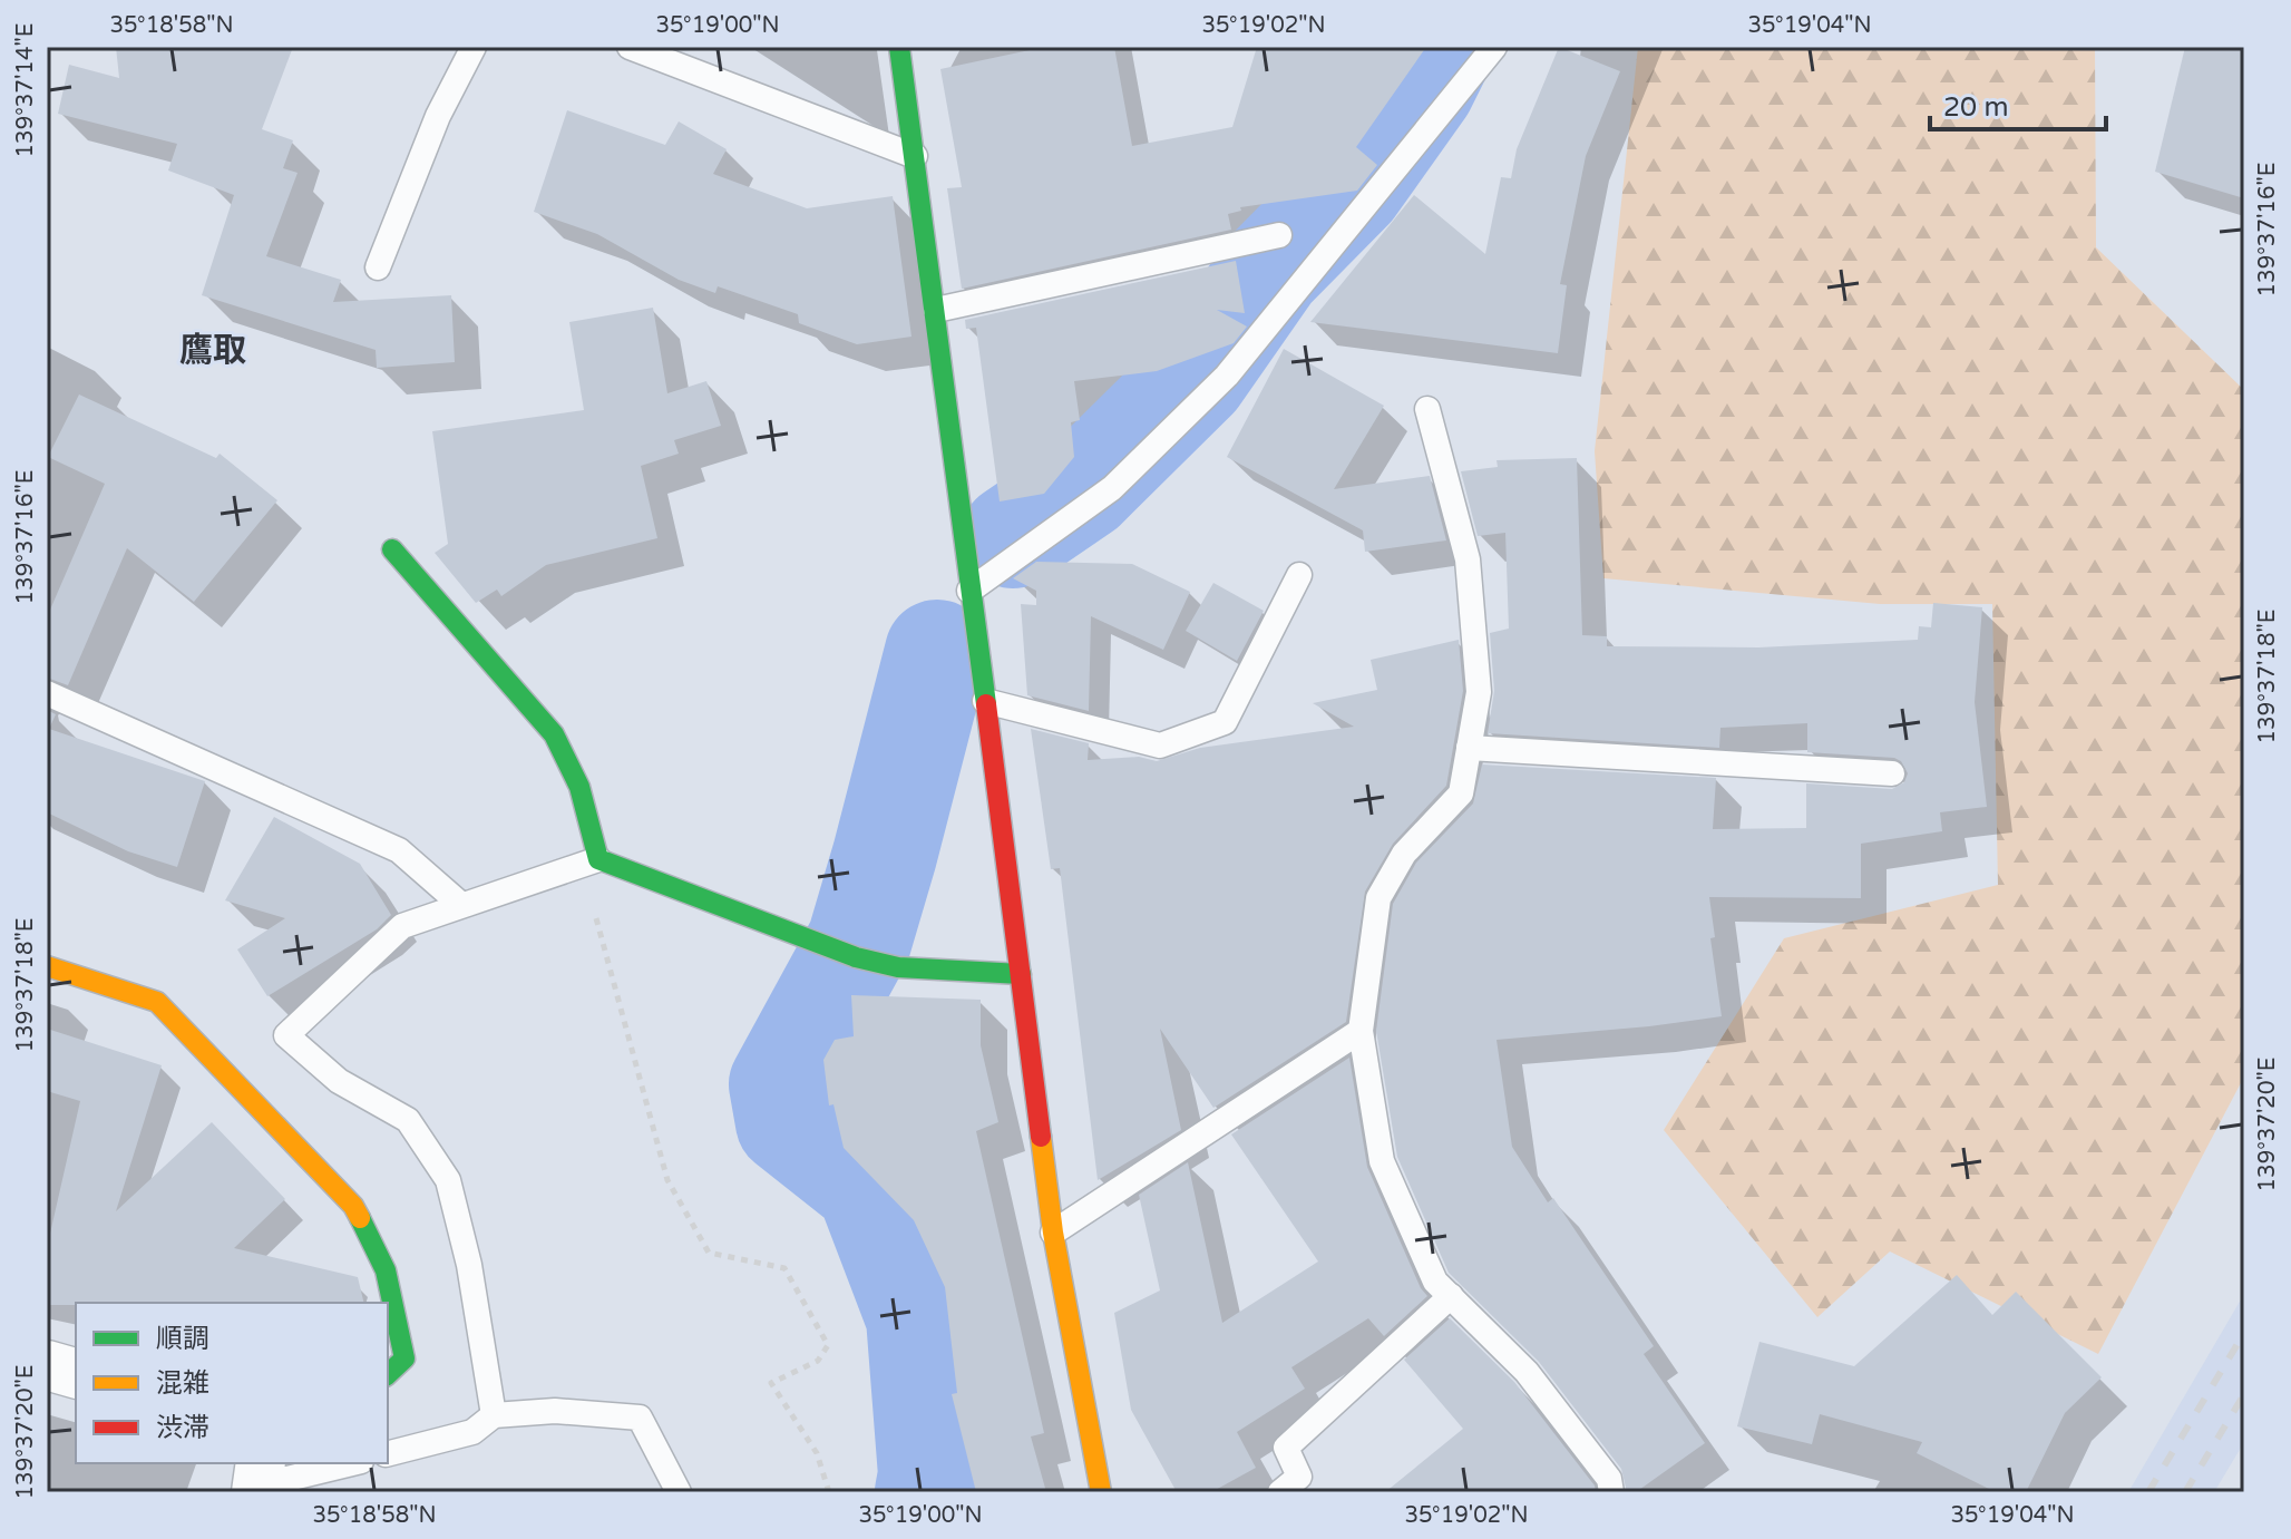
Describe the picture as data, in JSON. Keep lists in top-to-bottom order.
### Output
{
  "districts": ["鷹取"],
  "legend": ["順調", "混雑", "渋滞"],
  "scale_bar": "20 m",
  "coordinates": [
    "35°18'58\"N",
    "35°19'00\"N",
    "35°19'02\"N",
    "35°19'04\"N",
    "139°37'14\"E",
    "139°37'16\"E",
    "139°37'18\"E",
    "139°37'20\"E"
  ]
}
